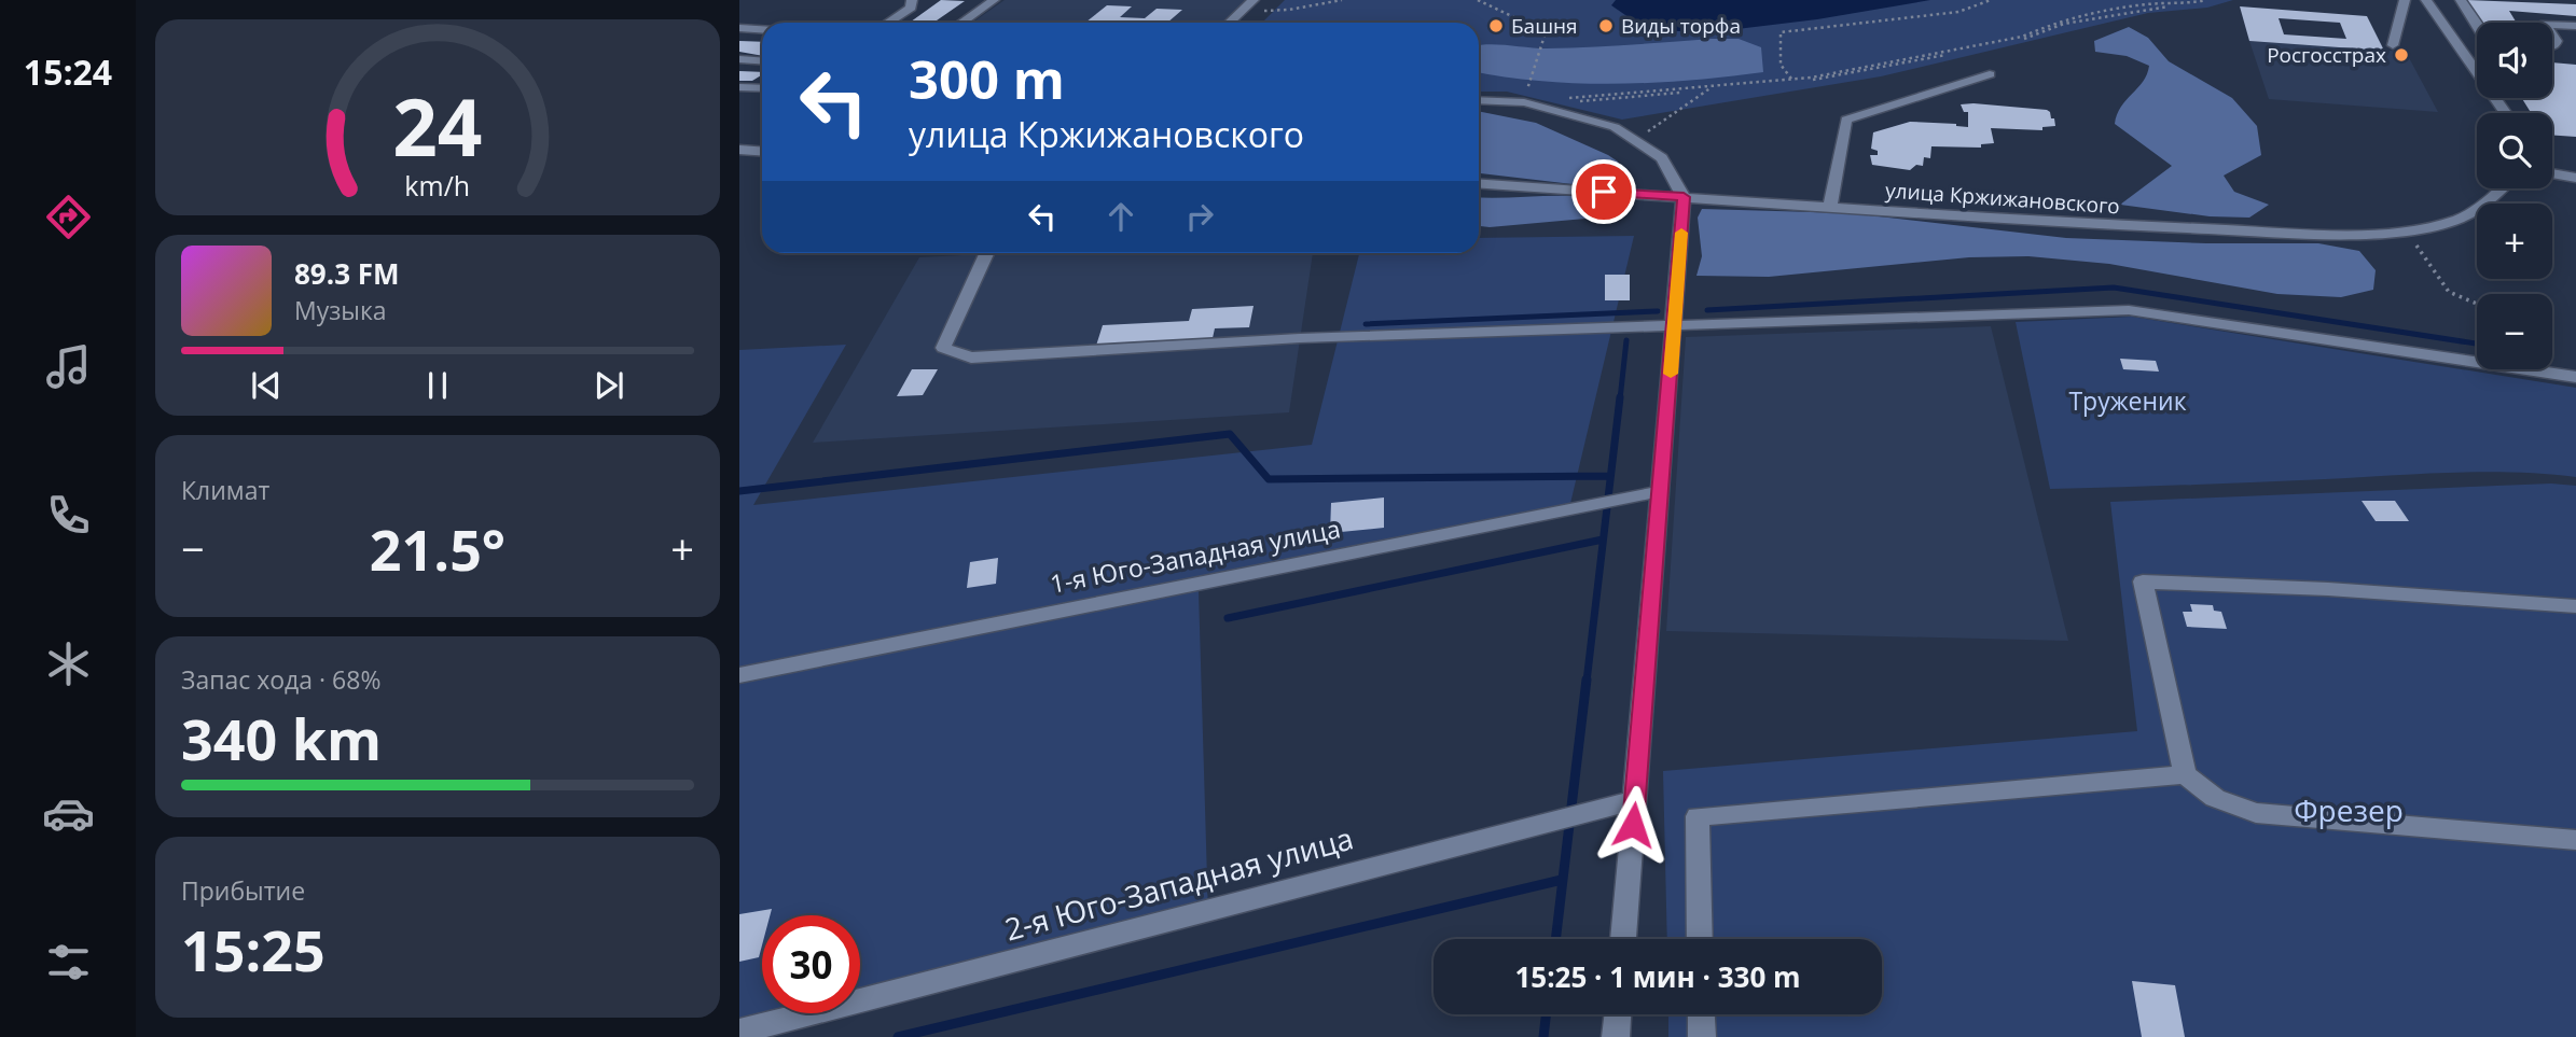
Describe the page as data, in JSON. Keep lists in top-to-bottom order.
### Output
{
  "streets": {
    "street": ["улица Кржижановского", "1-я Юго-Западная улица", "2-я Юго-Западная улица"]
  },
  "parks": ["Труженик", "Фрезер"],
  "places": ["Башня", "Виды торфа", "Росгосстрах"],
  "page": {
    "tabs": "15:24",
    "map_buttons": ["+", "−"],
    "turn": ["300 m", "улица Кржижановского"],
    "song": ["89.3 FM", "Музыка"],
    "tile": [
      "Климат",
      ["Запас хода · 68%", "340 km"],
      ["Прибытие", "15:25"]
    ],
    "heat": ["−", "21.5°", "+"],
    "limit": "30",
    "trip": "15:25 · 1 мин · 330 m",
    "gauge": ["24", "km/h"]
  }
}
